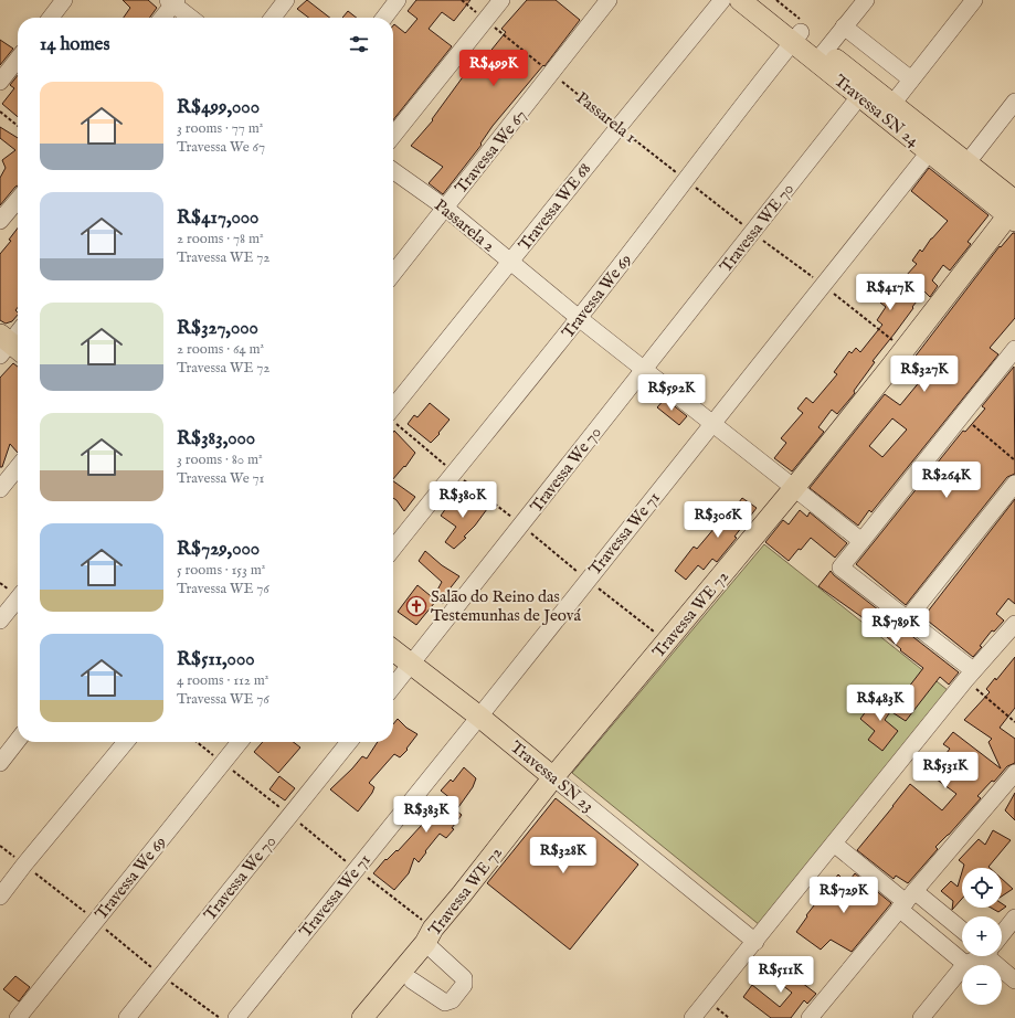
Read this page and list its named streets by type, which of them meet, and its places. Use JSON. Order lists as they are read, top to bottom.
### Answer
{
  "streets": {
    "main road": ["Travessa SN 24", "Travessa WE 72", "Travessa SN 23"],
    "street": [
      "Travessa We 67",
      "Travessa WE 68",
      "Passarela 2",
      "Travessa WE 70",
      "Travessa We 69",
      "Travessa We 70",
      "Travessa We 71"
    ],
    "path": ["Passarela 1"]
  },
  "crossings": [
    ["Travessa SN 24", "Travessa WE 70"],
    ["Travessa SN 24", "Travessa We 69"],
    ["Travessa SN 24", "Travessa We 71"],
    ["Travessa SN 24", "Travessa WE 72"],
    ["Passarela 1", "Travessa We 67"],
    ["Passarela 1", "Travessa WE 68"],
    ["Passarela 1", "Travessa WE 70"],
    ["Passarela 1", "Travessa We 69"],
    ["Travessa We 67", "Passarela 2"],
    ["Travessa WE 68", "Passarela 2"],
    ["Passarela 2", "Travessa WE 70"],
    ["Passarela 2", "Travessa We 69"],
    ["Passarela 2", "Travessa We 70"],
    ["Travessa WE 70", "Travessa We 70"],
    ["Travessa We 70", "Travessa SN 23"],
    ["Travessa We 71", "Travessa SN 23"],
    ["Travessa WE 72", "Travessa SN 23"]
  ],
  "places": {
    "church": ["Salão do Reino das Testemunhas de Jeová"]
  },
  "page": {
    "heading": "14 homes",
    "price": [
      "R$499K",
      "R$417K",
      "R$327K",
      "R$592K",
      "R$264K",
      "R$380K",
      "R$306K",
      "R$789K",
      "R$483K",
      "R$531K",
      "R$383K",
      "R$328K",
      "R$729K",
      "R$511K"
    ],
    "list": [
      {
        "name": "R$499,000",
        "note": "3 rooms · 77 m² · Travessa We 67"
      },
      {
        "name": "R$417,000",
        "note": "2 rooms · 78 m² · Travessa WE 72"
      },
      {
        "name": "R$327,000",
        "note": "2 rooms · 64 m² · Travessa WE 72"
      },
      {
        "name": "R$383,000",
        "note": "3 rooms · 80 m² · Travessa We 71"
      },
      {
        "name": "R$729,000",
        "note": "5 rooms · 153 m² · Travessa WE 76"
      },
      {
        "name": "R$511,000",
        "note": "4 rooms · 112 m² · Travessa WE 76"
      }
    ],
    "map_buttons": ["+", "−"]
  }
}
